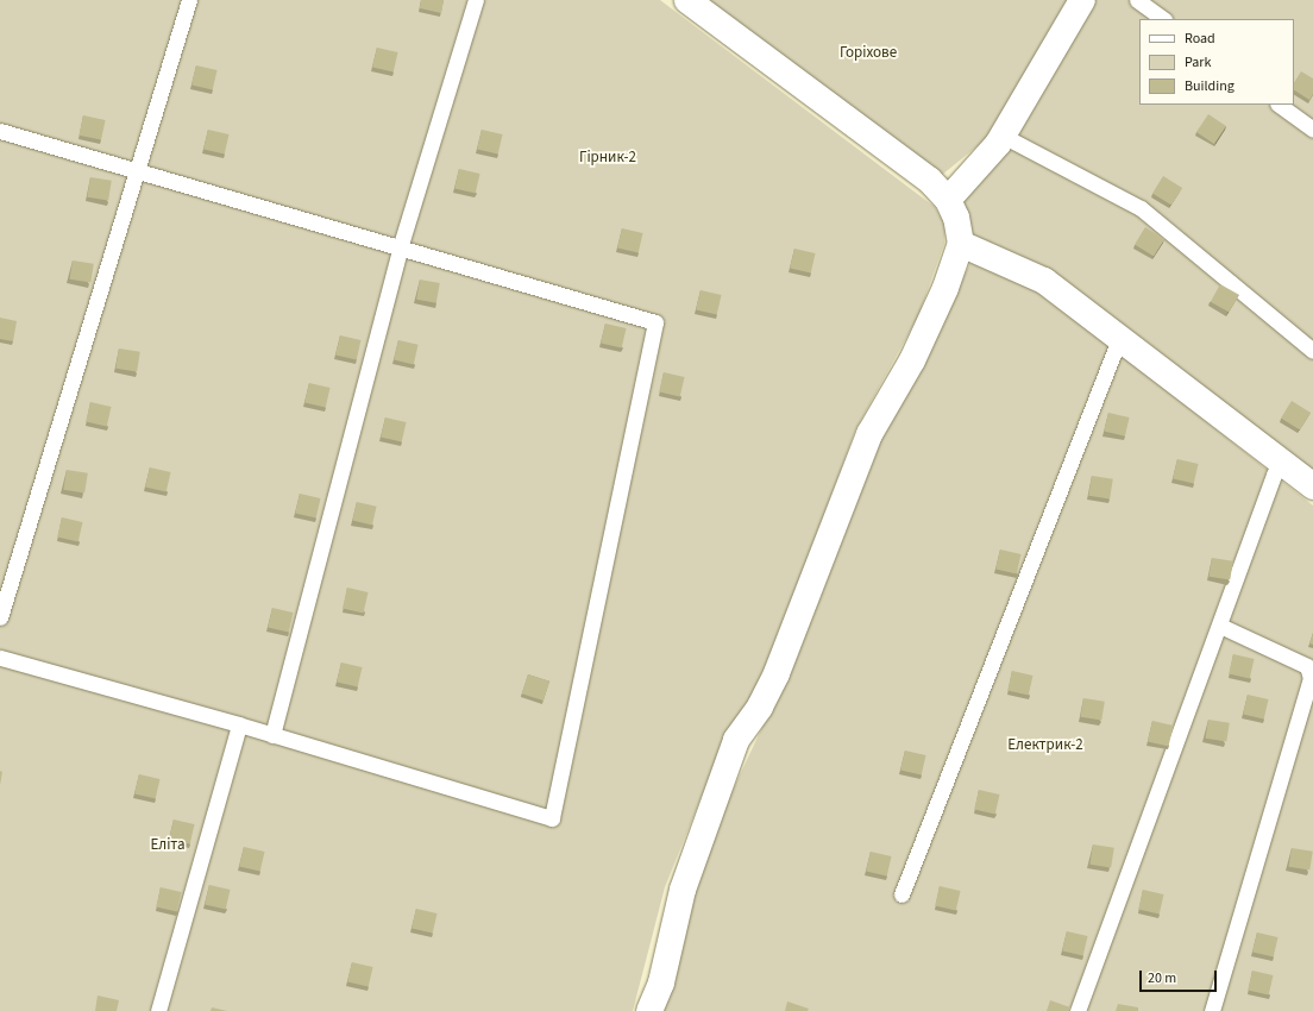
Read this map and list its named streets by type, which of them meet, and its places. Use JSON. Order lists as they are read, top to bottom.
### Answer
{
  "parks": [
    "Горіхове",
    "Гірник-2",
    "Електрик-2",
    "Еліта"
  ],
  "legend": ["Road", "Park", "Building"],
  "scale_bar": "20 m"
}
